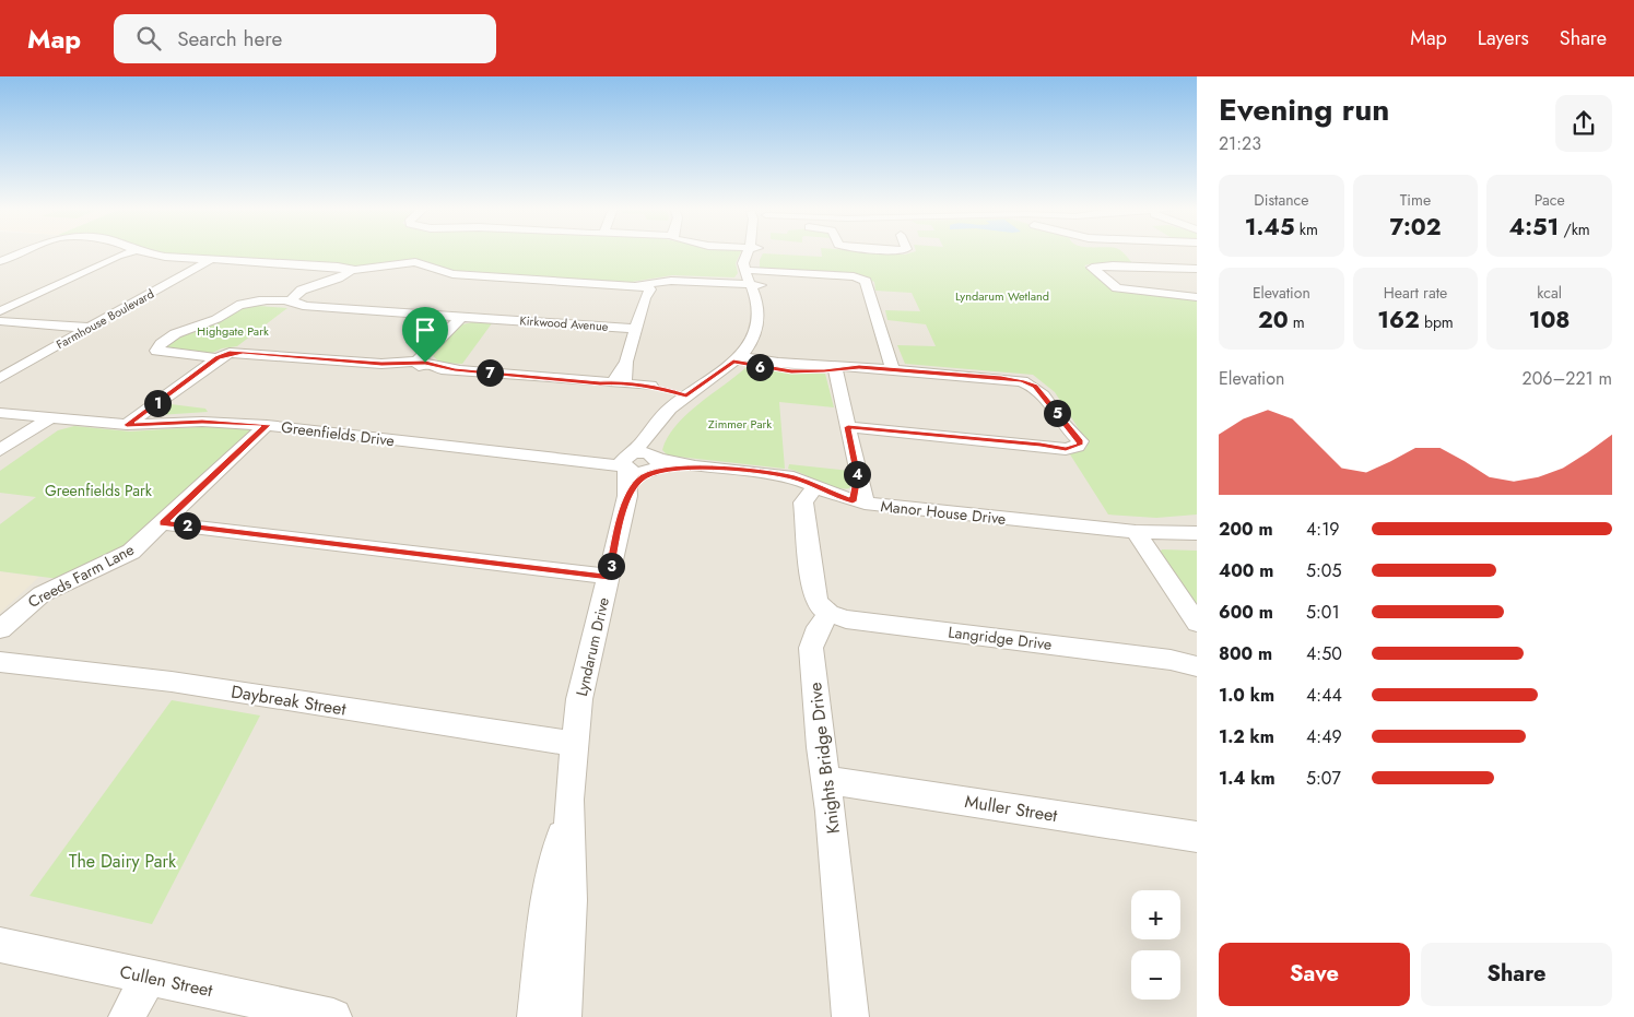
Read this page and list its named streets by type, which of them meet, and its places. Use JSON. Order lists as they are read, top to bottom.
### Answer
{
  "streets": {
    "street": [
      "Farmhouse Boulevard",
      "Kirkwood Avenue",
      "Greenfields Drive",
      "Manor House Drive",
      "Creeds Farm Lane",
      "Langridge Drive",
      "Lyndarum Drive",
      "Daybreak Street",
      "Knights Bridge Drive",
      "Muller Street",
      "Cullen Street"
    ]
  },
  "crossings": [
    ["Greenfields Drive", "Manor House Drive"],
    ["Greenfields Drive", "Creeds Farm Lane"],
    ["Greenfields Drive", "Lyndarum Drive"],
    ["Manor House Drive", "Lyndarum Drive"],
    ["Langridge Drive", "Knights Bridge Drive"],
    ["Lyndarum Drive", "Daybreak Street"],
    ["Knights Bridge Drive", "Muller Street"]
  ],
  "parks": [
    "Lyndarum Wetland",
    "Highgate Park",
    "Zimmer Park",
    "Greenfields Park",
    "The Dairy Park"
  ],
  "page": {
    "header": "Map",
    "search": "Search here",
    "nav": ["Map", "Layers", "Share"],
    "heading": ["Evening run", "21:23"],
    "stats": [
      ["Distance", "1.45 km"],
      ["Time", "7:02"],
      ["Pace", "4:51 /km"],
      ["Elevation", "20 m"],
      ["Heart rate", "162 bpm"],
      ["kcal", "108"]
    ],
    "pins": [
      "6",
      "7",
      "1",
      "5",
      "4",
      "2",
      "3"
    ],
    "chart": ["Elevation", "206–221 m"],
    "list": [
      {
        "name": "200 m",
        "note": "4:19"
      },
      {
        "name": "400 m",
        "note": "5:05"
      },
      {
        "name": "600 m",
        "note": "5:01"
      },
      {
        "name": "800 m",
        "note": "4:50"
      },
      {
        "name": "1.0 km",
        "note": "4:44"
      },
      {
        "name": "1.2 km",
        "note": "4:49"
      },
      {
        "name": "1.4 km",
        "note": "5:07"
      }
    ],
    "map_buttons": ["+", "−"],
    "buttons": ["Save", "Share"]
  }
}
